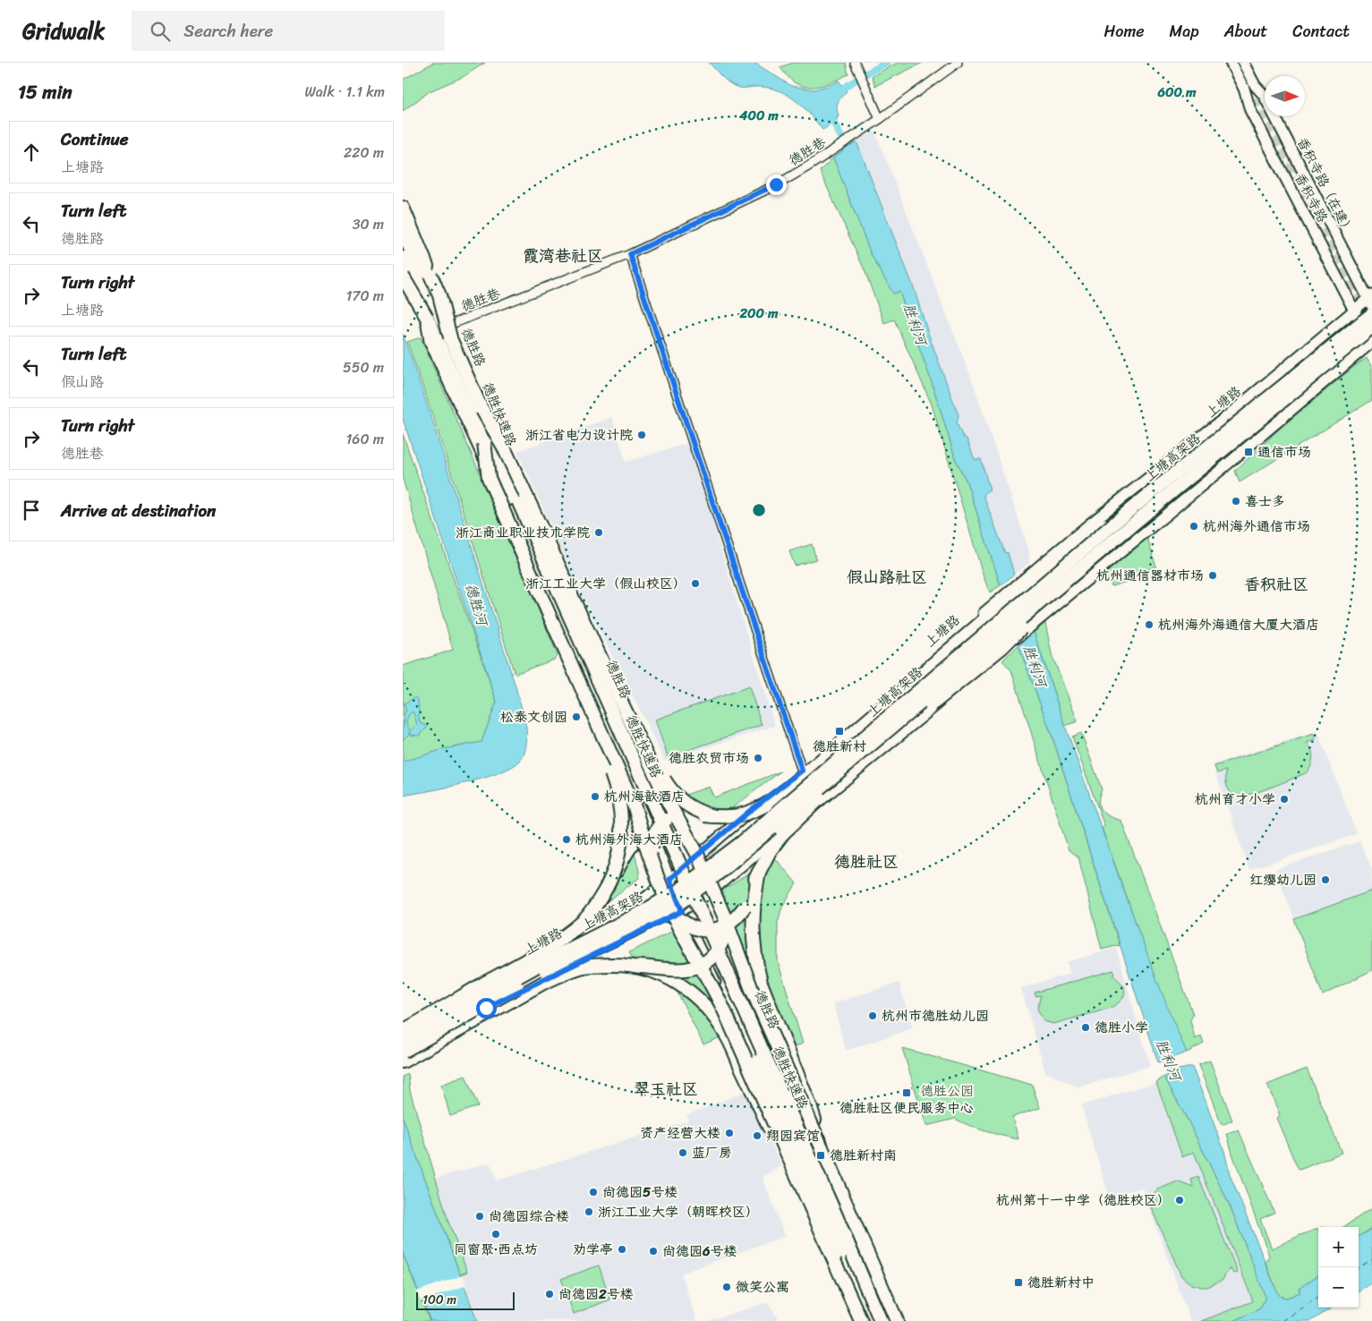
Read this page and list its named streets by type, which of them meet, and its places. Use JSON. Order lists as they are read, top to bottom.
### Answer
{
  "streets": {
    "highway": ["德胜快速路", "上塘高架路"],
    "main road": [
      "香积寺路（在建）",
      "香积寺路",
      "德胜路",
      "上塘路"
    ],
    "street": ["德胜巷"]
  },
  "crossings": [
    ["德胜巷", "德胜路"],
    ["香积寺路（在建）", "上塘路"],
    ["香积寺路", "上塘路"],
    ["德胜路", "上塘路"],
    ["德胜路", "德胜快速路"],
    ["上塘路", "上塘高架路"]
  ],
  "districts": [
    "霞湾巷社区",
    "假山路社区",
    "香积社区",
    "德胜社区",
    "翠玉社区"
  ],
  "water": ["胜利河", "德胜河"],
  "parks": ["德胜公园"],
  "places": {
    "other": [
      "浙江省电力设计院",
      "喜士多",
      "杭州海外通信市场",
      "浙江商业职业技术学院",
      "杭州通信器材市场",
      "浙江工业大学（假山校区）",
      "杭州海外海通信大厦大酒店",
      "松泰文创园",
      "德胜农贸市场",
      "杭州海歆酒店",
      "杭州育才小学",
      "杭州海外海大酒店",
      "红缨幼儿园",
      "杭州市德胜幼儿园",
      "德胜小学",
      "资产经营大楼",
      "翔园宾馆",
      "蓝厂房",
      "尚德园5号楼",
      "杭州第十一中学（德胜校区）",
      "浙江工业大学（朝晖校区）",
      "尚德园综合楼",
      "同窗聚·西点坊",
      "劝学亭",
      "尚德园6号楼",
      "微笑公寓",
      "尚德园2号楼"
    ],
    "transit": [
      "通信市场",
      "德胜新村",
      "德胜社区便民服务中心",
      "德胜新村南",
      "德胜新村中"
    ]
  },
  "scale_bar": "100 m",
  "north": "right",
  "page": {
    "header": "Gridwalk",
    "search": "Search here",
    "nav": [
      "Home",
      "Map",
      "About",
      "Contact"
    ],
    "heading": ["15 min", "Walk · 1.1 km"],
    "list": [
      ["Continue", "上塘路", "220 m"],
      ["Turn left", "德胜路", "30 m"],
      ["Turn right", "上塘路", "170 m"],
      ["Turn left", "假山路", "550 m"],
      ["Turn right", "德胜巷", "160 m"],
      "Arrive at destination"
    ],
    "map_buttons": ["+", "−"],
    "scale": "100 m"
  },
  "rings": ["600 m", "400 m", "200 m"]
}
